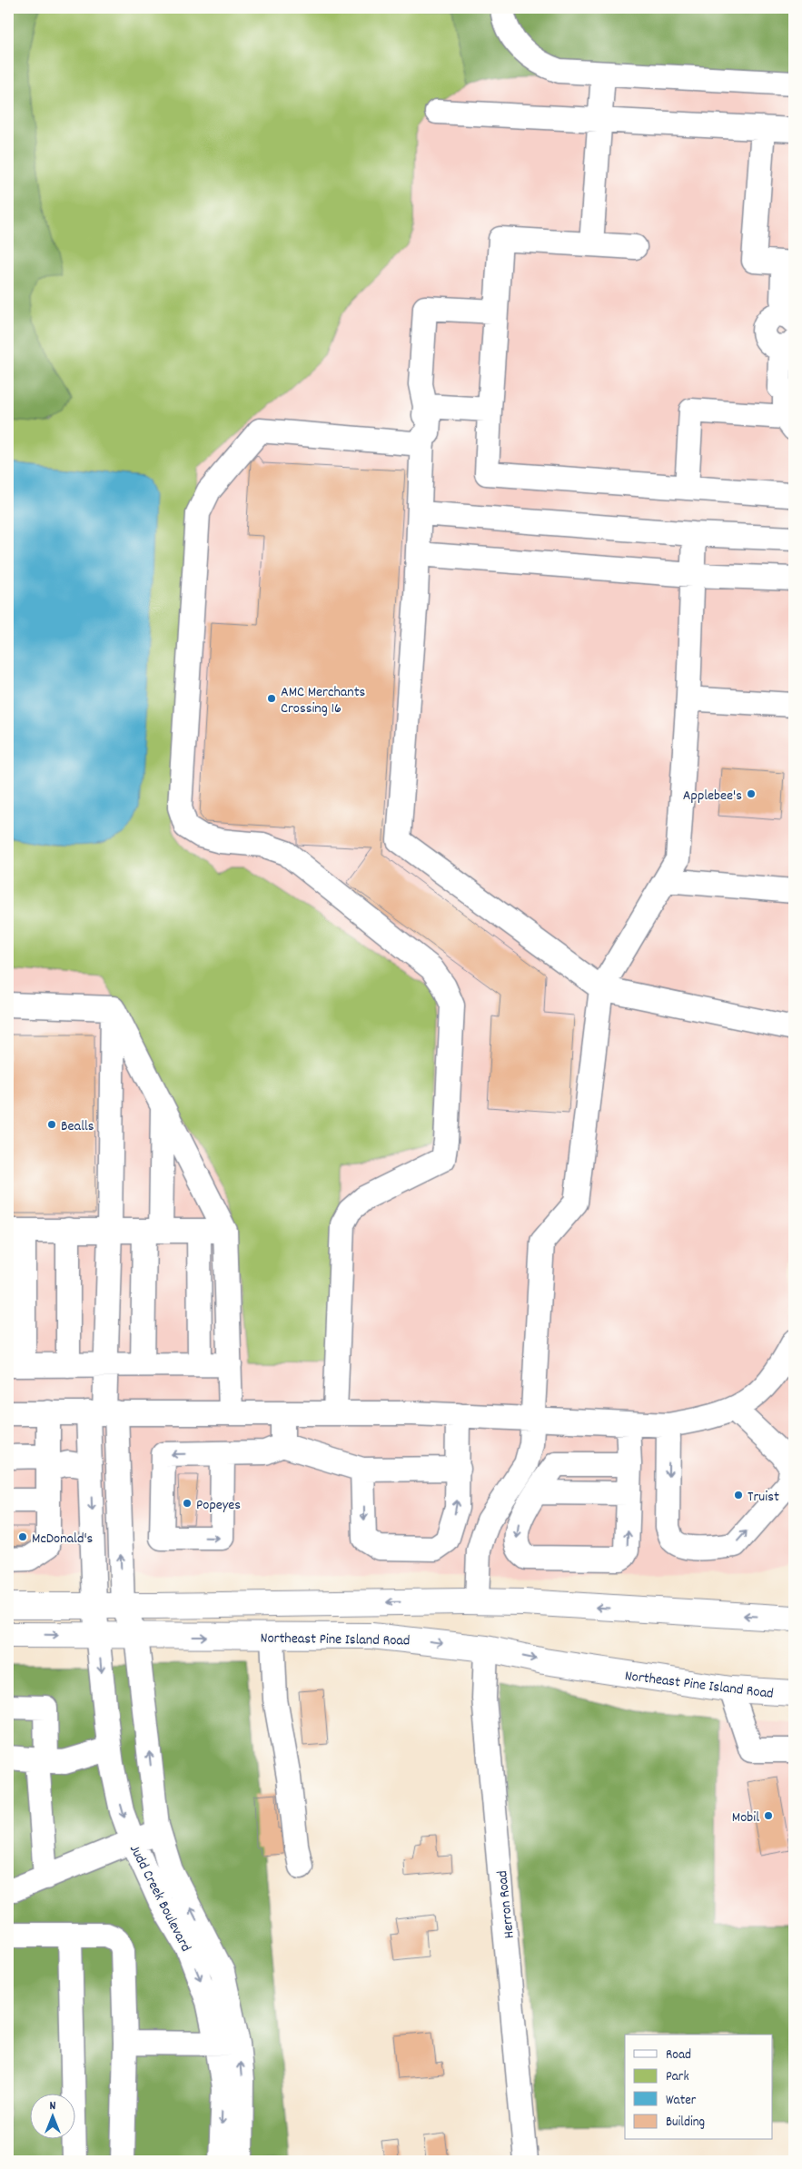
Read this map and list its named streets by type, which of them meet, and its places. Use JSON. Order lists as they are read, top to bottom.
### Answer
{
  "streets": {
    "main road": ["Northeast Pine Island Road"],
    "street": ["Judd Creek Boulevard", "Herron Road"]
  },
  "crossings": [
    ["Northeast Pine Island Road", "Judd Creek Boulevard"],
    ["Northeast Pine Island Road", "Herron Road"]
  ],
  "places": [
    "AMC Merchants Crossing 16",
    "Applebee's",
    "Bealls",
    "Truist",
    "Popeyes",
    "McDonald's",
    "Mobil"
  ],
  "legend": [
    "Road",
    "Park",
    "Water",
    "Building"
  ],
  "north": "top"
}
